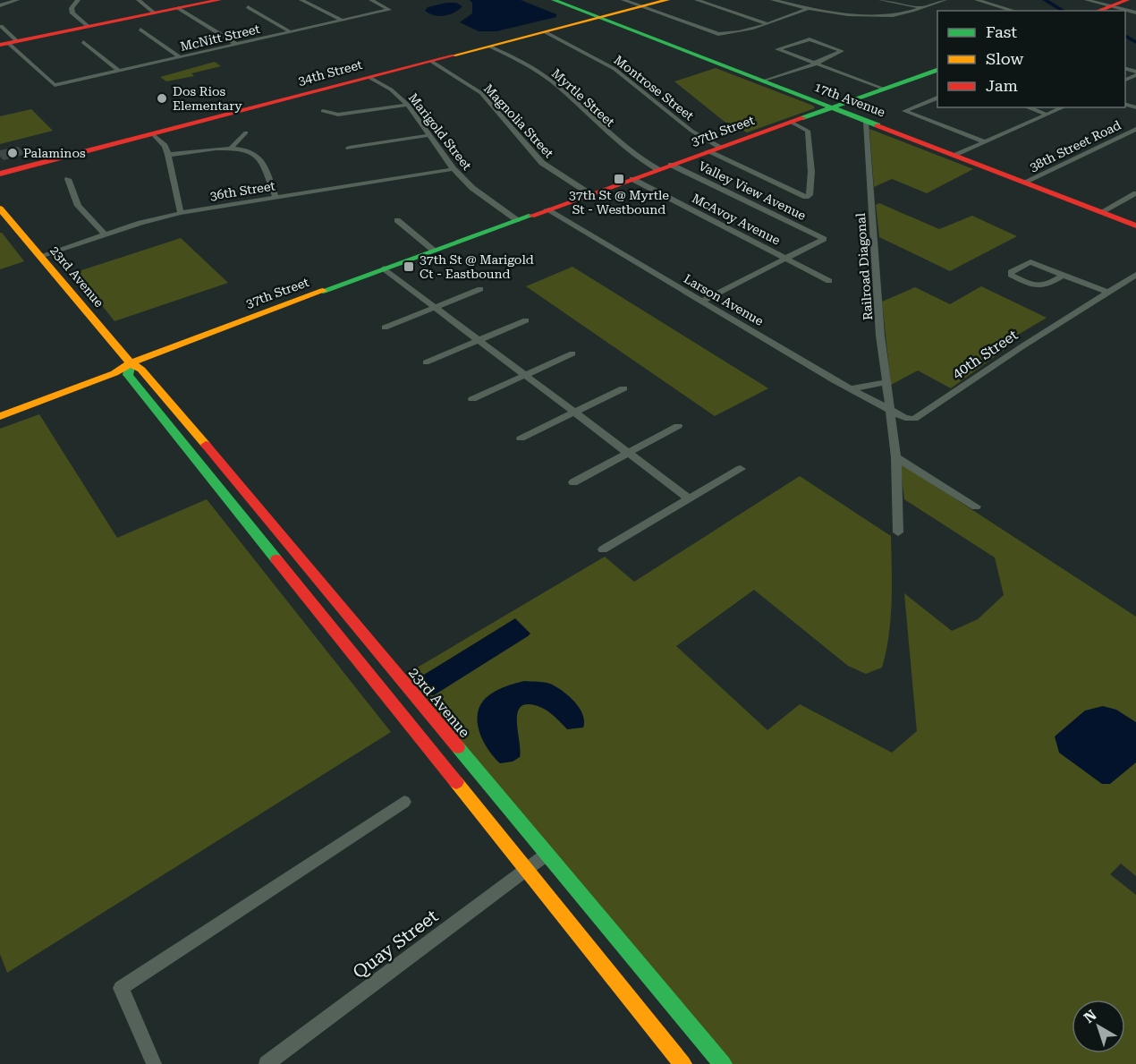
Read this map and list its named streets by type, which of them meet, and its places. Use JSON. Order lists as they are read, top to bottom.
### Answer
{
  "streets": {
    "main road": [
      "34th Street",
      "17th Avenue",
      "37th Street",
      "23rd Avenue"
    ],
    "street": [
      "McNitt Street",
      "Montrose Street",
      "Myrtle Street",
      "Magnolia Street",
      "Marigold Street",
      "38th Street Road",
      "36th Street",
      "Valley View Avenue",
      "McAvoy Avenue",
      "Railroad Diagonal",
      "Larson Avenue",
      "40th Street",
      "Quay Street"
    ]
  },
  "crossings": [
    ["34th Street", "Montrose Street"],
    ["34th Street", "Myrtle Street"],
    ["34th Street", "17th Avenue"],
    ["34th Street", "Magnolia Street"],
    ["34th Street", "Marigold Street"],
    ["Montrose Street", "37th Street"],
    ["Myrtle Street", "37th Street"],
    ["17th Avenue", "37th Street"],
    ["17th Avenue", "38th Street Road"],
    ["17th Avenue", "Railroad Diagonal"],
    ["Magnolia Street", "37th Street"],
    ["37th Street", "Marigold Street"],
    ["37th Street", "Valley View Avenue"],
    ["37th Street", "McAvoy Avenue"],
    ["37th Street", "23rd Avenue"],
    ["37th Street", "Larson Avenue"],
    ["Marigold Street", "36th Street"],
    ["36th Street", "23rd Avenue"],
    ["Valley View Avenue", "McAvoy Avenue"],
    ["Railroad Diagonal", "Larson Avenue"],
    ["Railroad Diagonal", "40th Street"],
    ["23rd Avenue", "Quay Street"],
    ["Larson Avenue", "40th Street"]
  ],
  "places": {
    "other": ["Dos Rios Elementary", "Palaminos"],
    "transit": ["37th St @ Myrtle St - Westbound", "37th St @ Marigold Ct - Eastbound"]
  },
  "legend": ["Fast", "Slow", "Jam"],
  "north": "top left"
}
